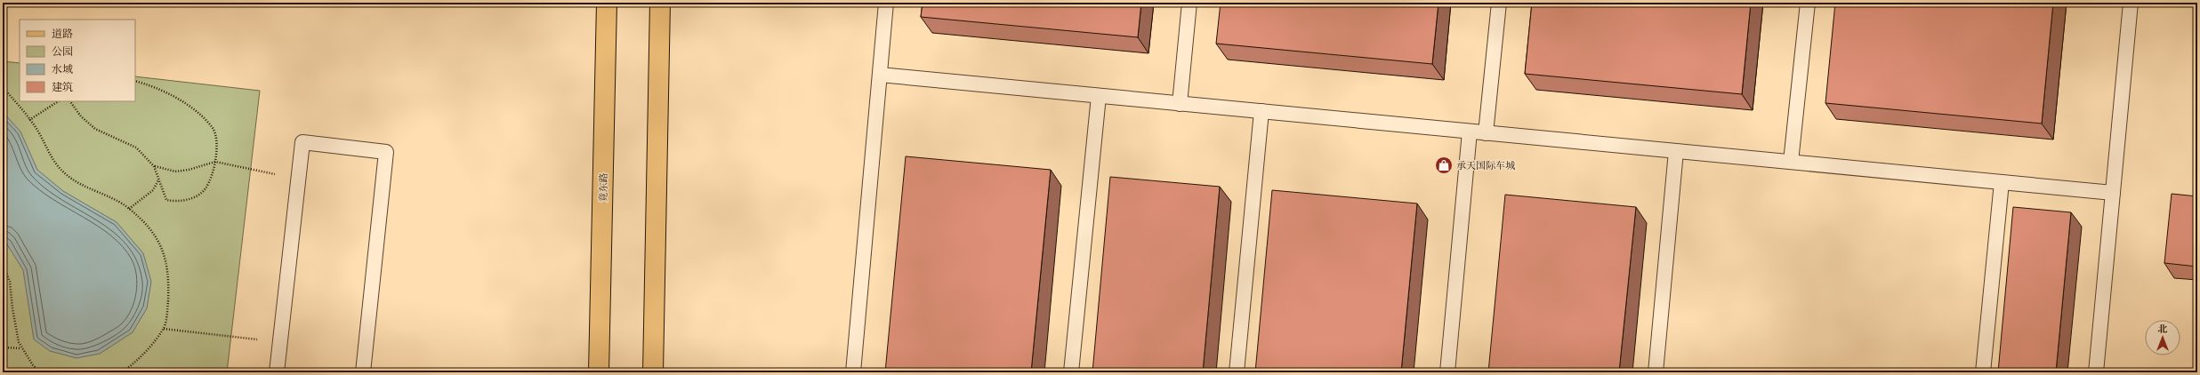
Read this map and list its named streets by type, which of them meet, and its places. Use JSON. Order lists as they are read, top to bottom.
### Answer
{
  "streets": {
    "main road": ["竟东路"]
  },
  "places": {
    "shop": ["承天国际车城"]
  },
  "legend": [
    "道路",
    "公园",
    "水域",
    "建筑"
  ],
  "north": "top"
}
